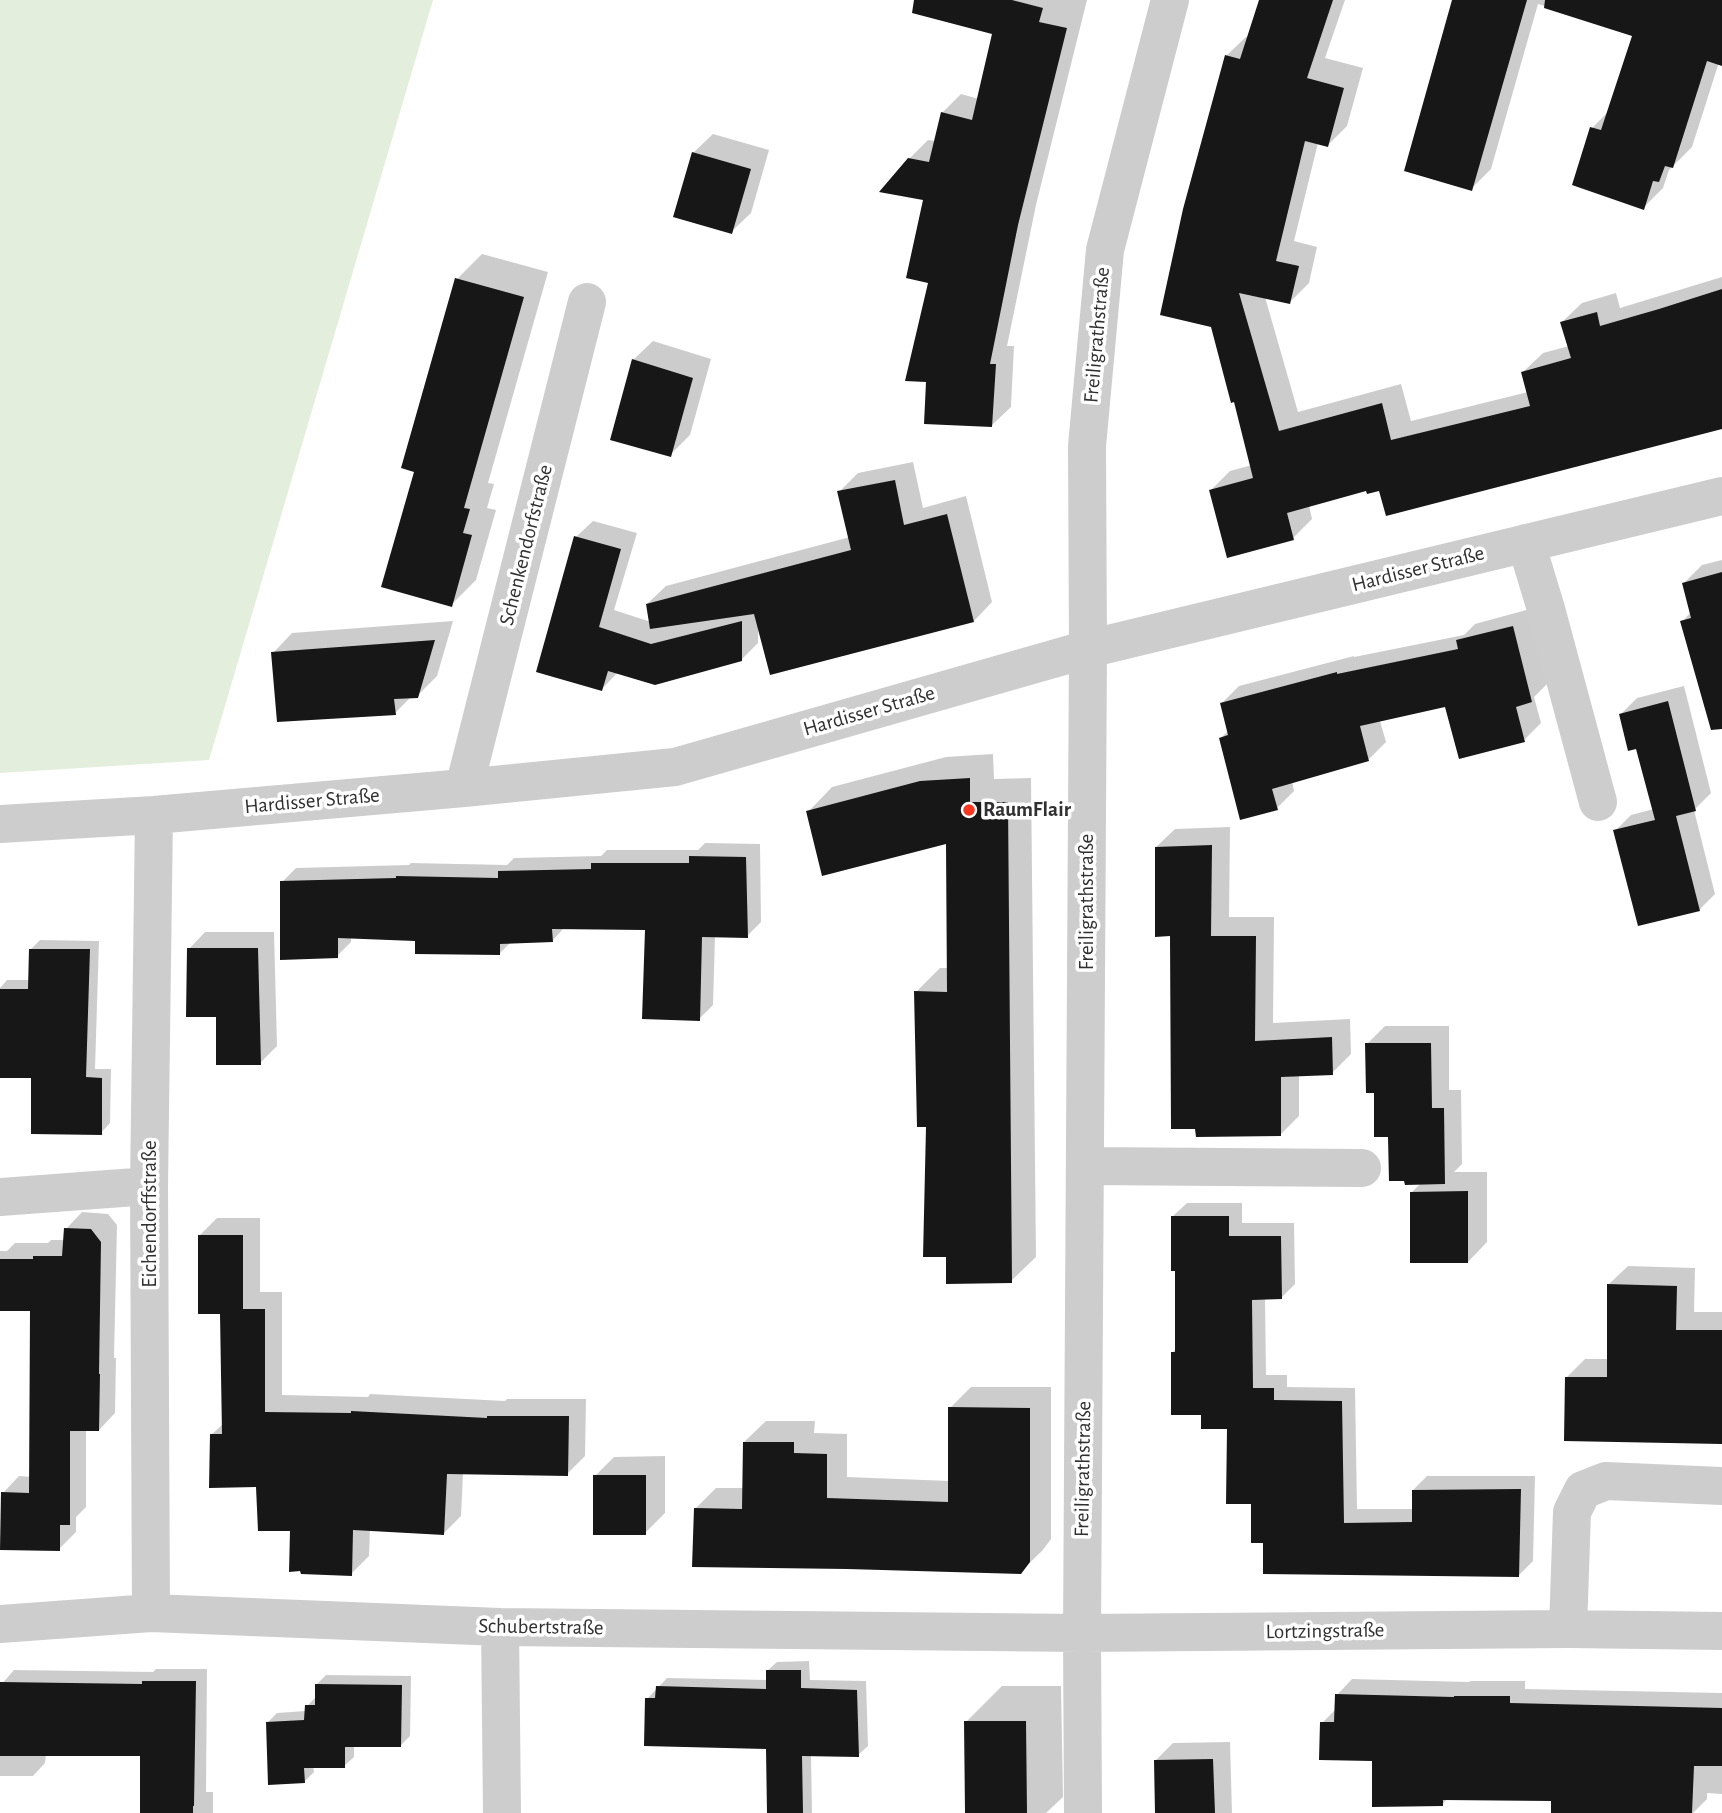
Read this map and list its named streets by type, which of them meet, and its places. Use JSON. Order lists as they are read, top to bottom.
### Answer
{
  "streets": {
    "street": [
      "Freiligrathstraße",
      "Schenkendorfstraße",
      "Hardisser Straße",
      "Eichendorffstraße",
      "Schubertstraße",
      "Lortzingstraße"
    ]
  },
  "crossings": [
    ["Freiligrathstraße", "Hardisser Straße"],
    ["Freiligrathstraße", "Schubertstraße"],
    ["Freiligrathstraße", "Lortzingstraße"],
    ["Schenkendorfstraße", "Hardisser Straße"],
    ["Hardisser Straße", "Eichendorffstraße"],
    ["Eichendorffstraße", "Schubertstraße"],
    ["Schubertstraße", "Lortzingstraße"]
  ],
  "places": ["RaumFlair"]
}
